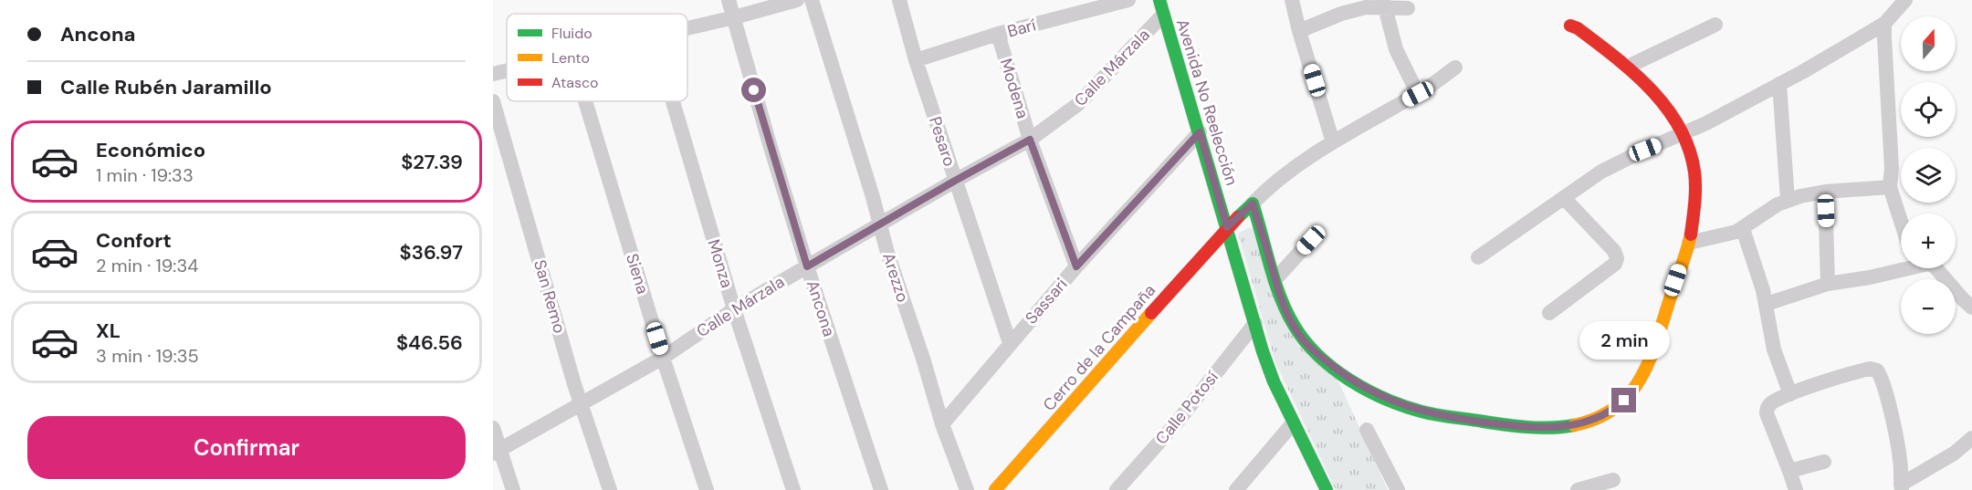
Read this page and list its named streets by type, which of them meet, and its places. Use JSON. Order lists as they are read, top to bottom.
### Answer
{
  "streets": {
    "street": [
      "Barí",
      "Calle Márzala",
      "Modena",
      "Avenida No Reelección",
      "Pesaro",
      "Monza",
      "Siena",
      "Arezzo",
      "San Remo",
      "Sassari",
      "Ancona",
      "Cerro de la Campaña",
      "Calle Potosí"
    ]
  },
  "crossings": [
    ["Barí", "Modena"],
    ["Barí", "Pesaro"],
    ["Calle Márzala", "Modena"],
    ["Calle Márzala", "Avenida No Reelección"],
    ["Calle Márzala", "Pesaro"],
    ["Calle Márzala", "Monza"],
    ["Calle Márzala", "Siena"],
    ["Calle Márzala", "Arezzo"],
    ["Calle Márzala", "San Remo"],
    ["Calle Márzala", "Ancona"],
    ["Modena", "Sassari"],
    ["Avenida No Reelección", "Sassari"],
    ["Avenida No Reelección", "Cerro de la Campaña"],
    ["Avenida No Reelección", "Calle Potosí"],
    ["Pesaro", "Sassari"],
    ["Arezzo", "Sassari"]
  ],
  "legend": ["Fluido", "Lento", "Atasco"],
  "north": "top",
  "page": {
    "banner": ["Ancona", "Calle Rubén Jaramillo"],
    "map_buttons": ["+", "−"],
    "list": [
      {
        "name": "Económico",
        "note": "1 min · 19:33",
        "value": "$27.39"
      },
      {
        "name": "Confort",
        "note": "2 min · 19:34",
        "value": "$36.97"
      },
      {
        "name": "XL",
        "note": "3 min · 19:35",
        "value": "$46.56"
      }
    ],
    "bubble": "2 min",
    "buttons": "Confirmar"
  }
}
